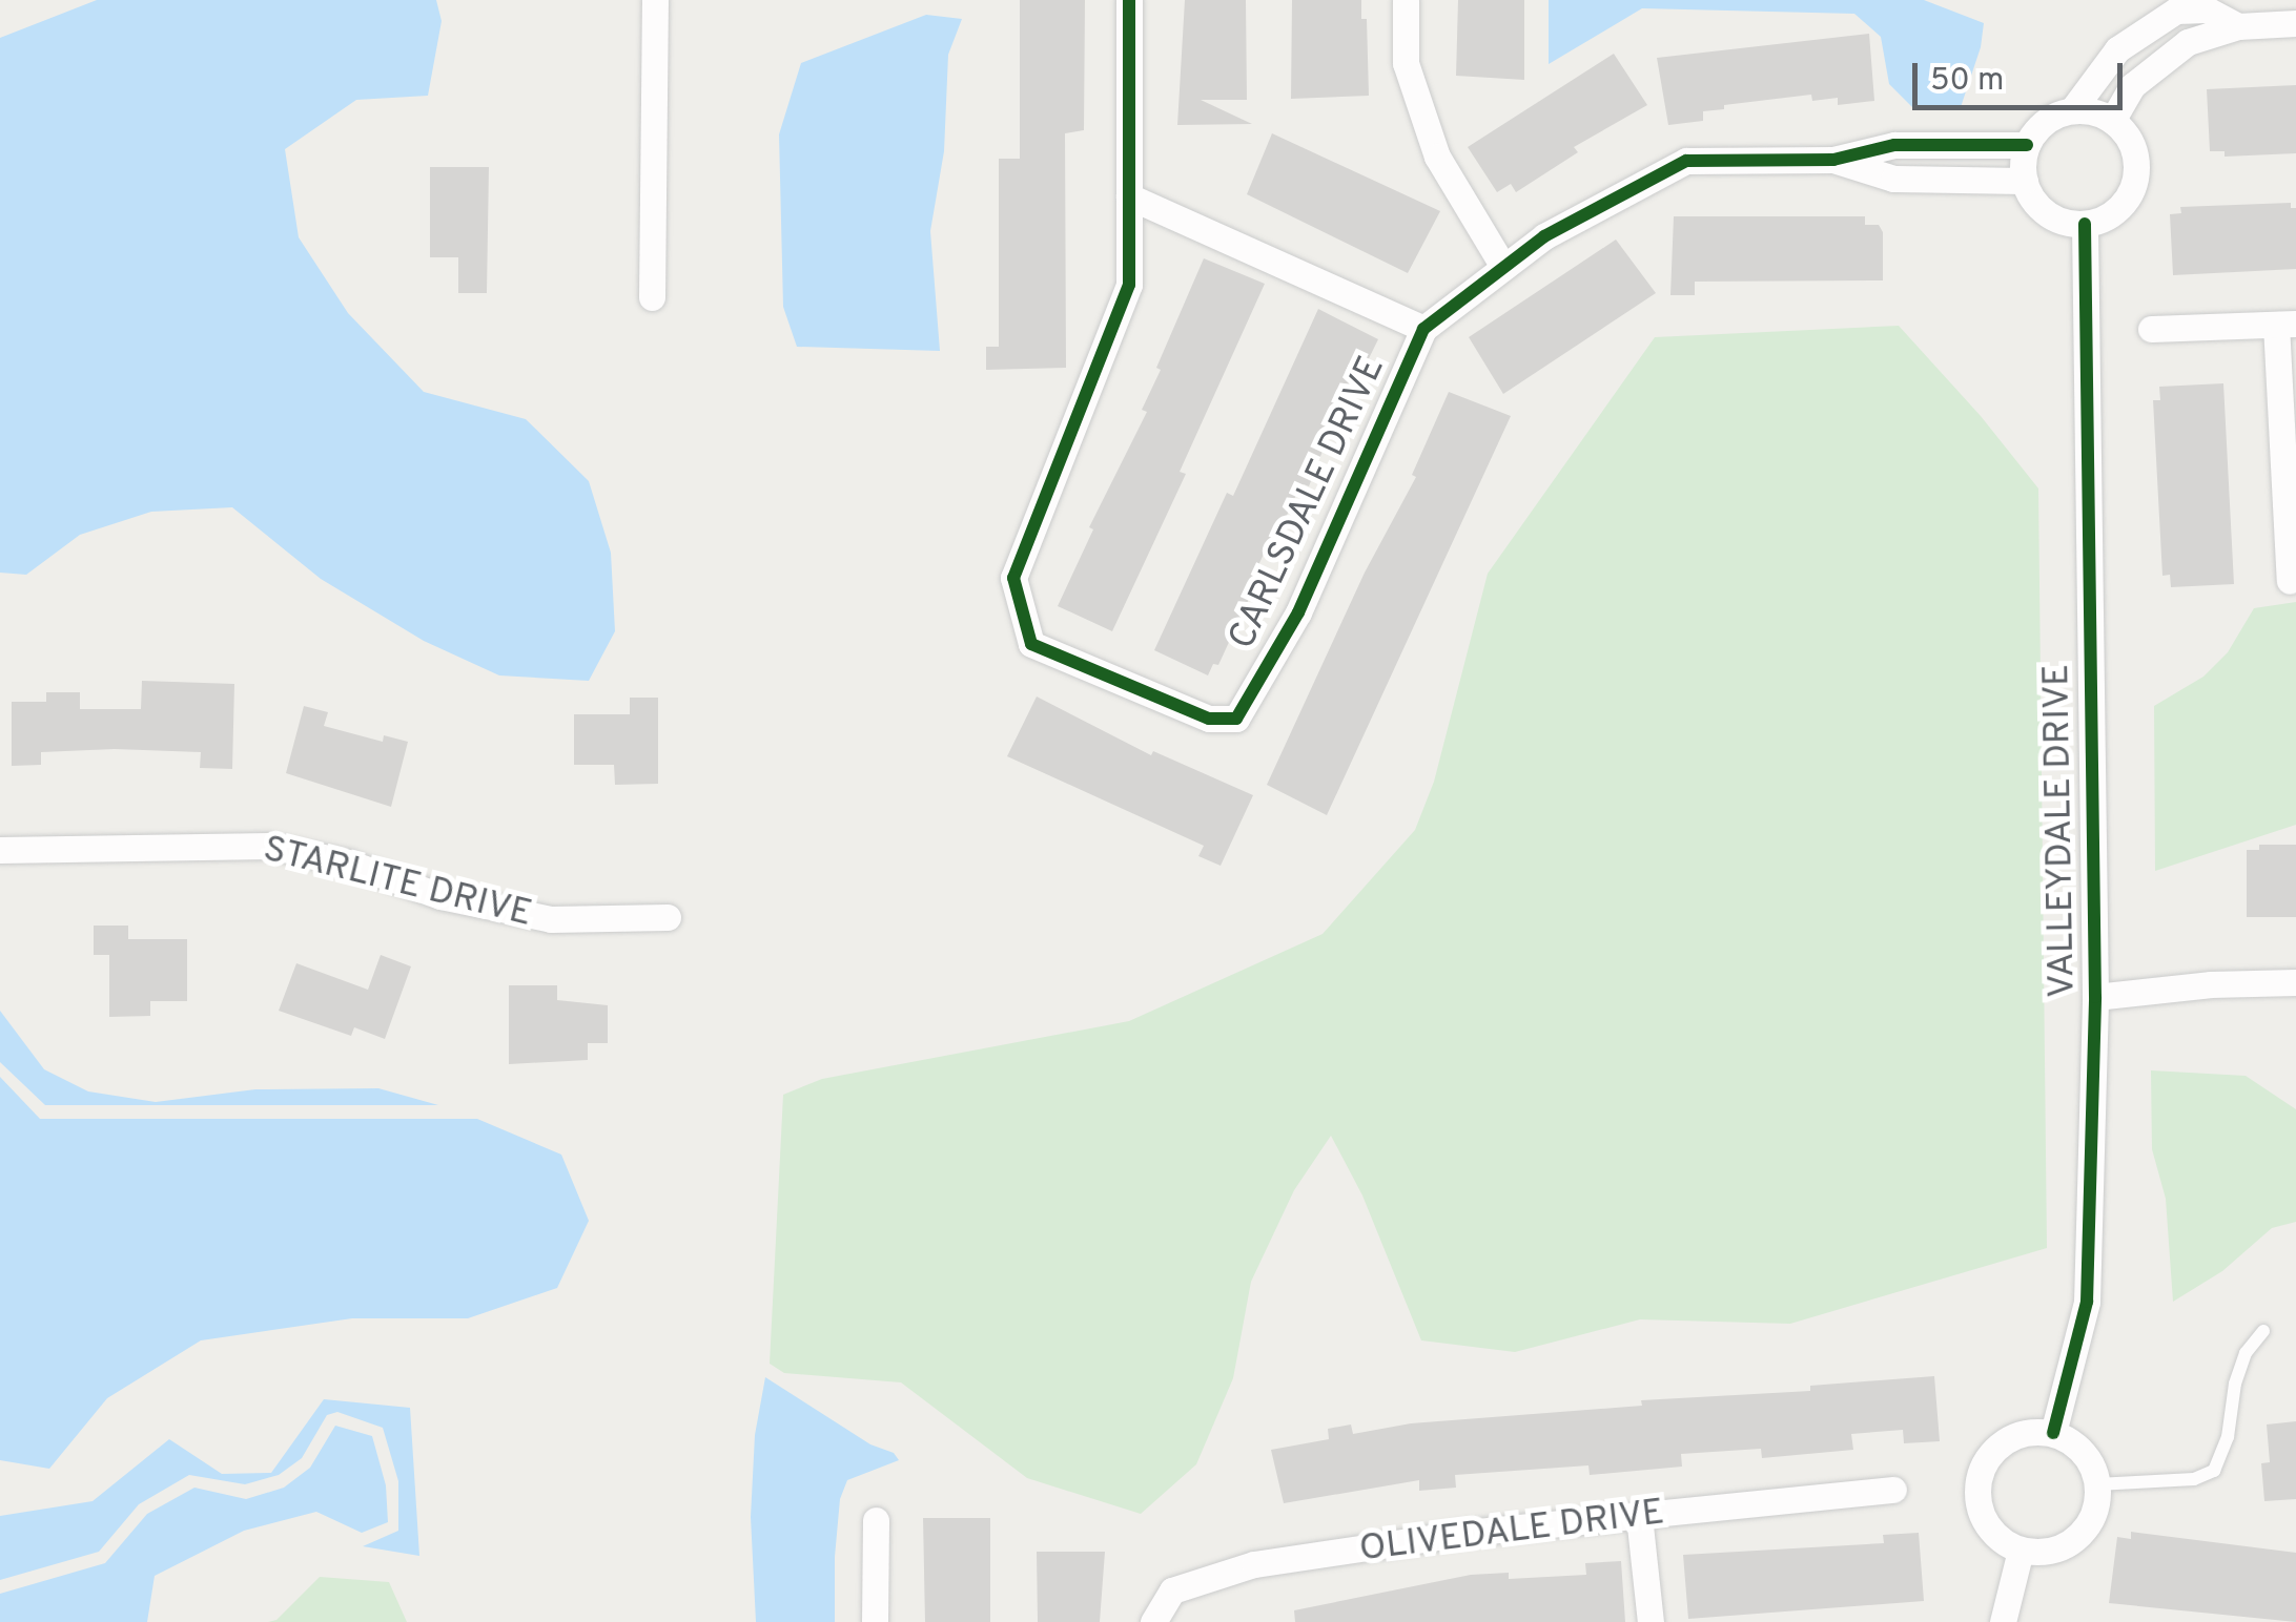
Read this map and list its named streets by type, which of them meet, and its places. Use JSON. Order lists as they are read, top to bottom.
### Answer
{
  "streets": {
    "street": [
      "CARLSDALE DRIVE",
      "VALLEYDALE DRIVE",
      "STARLITE DRIVE",
      "OLIVEDALE DRIVE"
    ]
  },
  "crossings": [
    ["CARLSDALE DRIVE", "VALLEYDALE DRIVE"]
  ],
  "scale_bar": "50 m"
}
